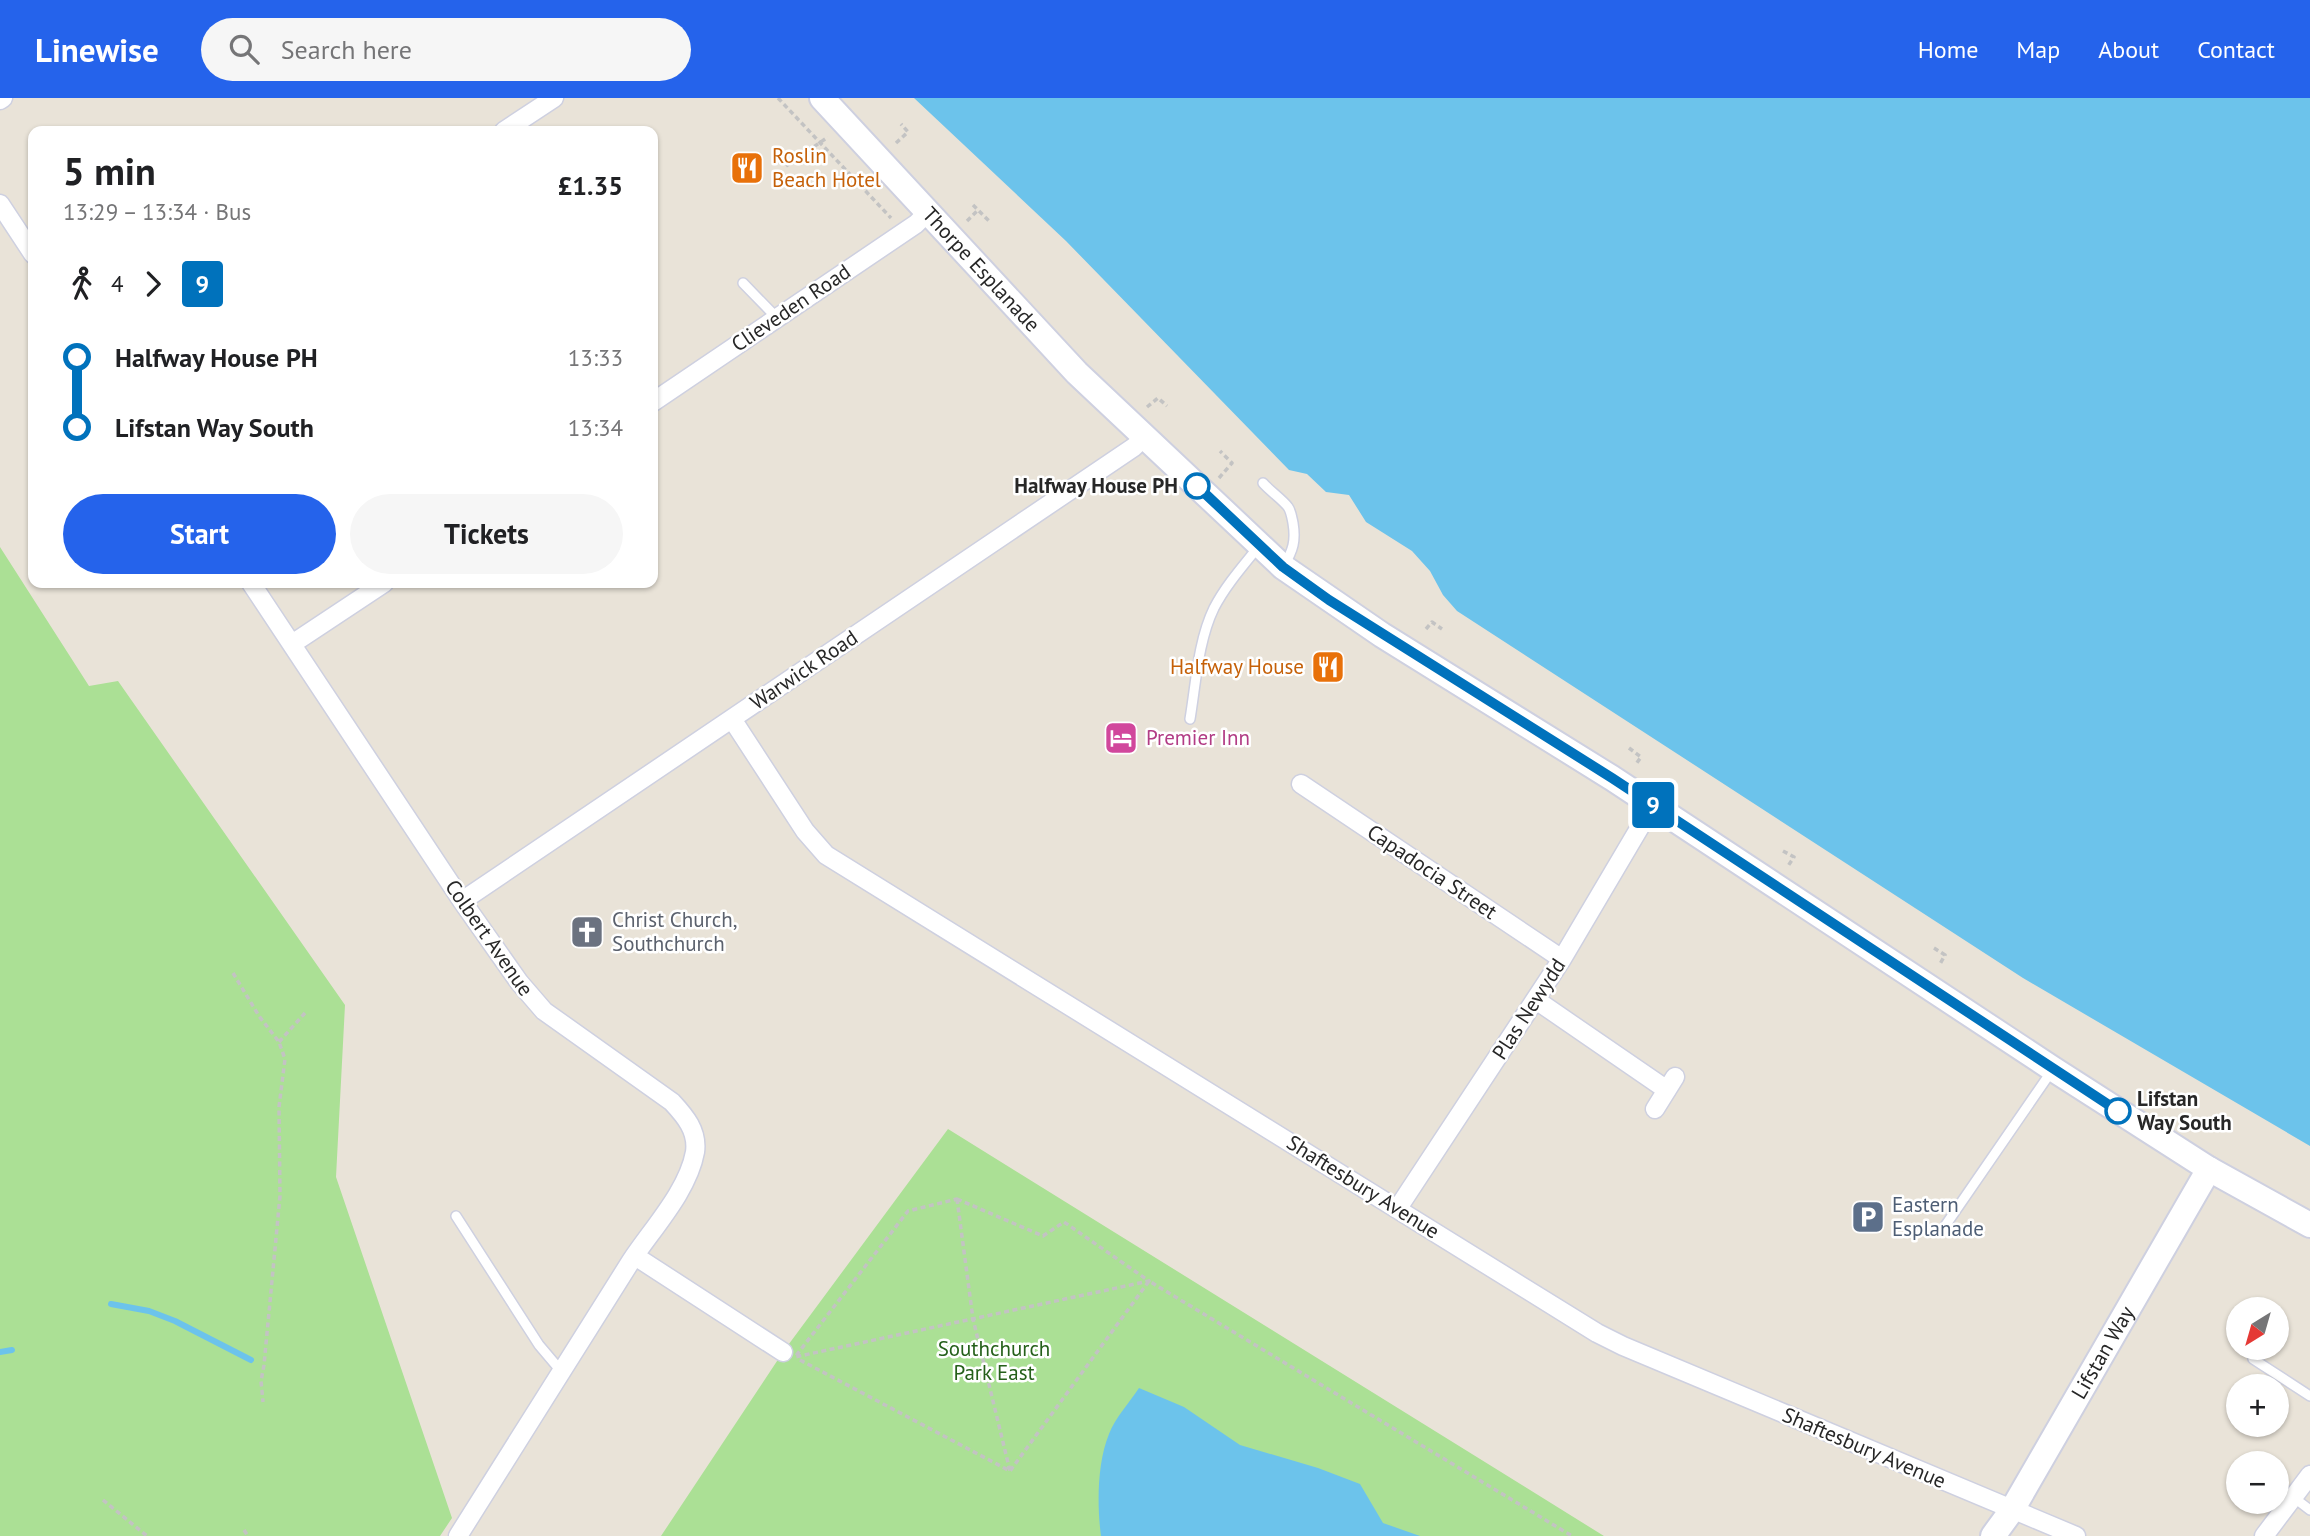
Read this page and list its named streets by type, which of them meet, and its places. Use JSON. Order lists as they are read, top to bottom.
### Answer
{
  "streets": {
    "main road": ["Thorpe Esplanade", "Lifstan Way"],
    "street": [
      "Clieveden Road",
      "Warwick Road",
      "Capadocia Street",
      "Colbert Avenue",
      "Plas Newydd",
      "Shaftesbury Avenue"
    ]
  },
  "crossings": [
    ["Thorpe Esplanade", "Clieveden Road"],
    ["Thorpe Esplanade", "Warwick Road"],
    ["Warwick Road", "Colbert Avenue"],
    ["Warwick Road", "Shaftesbury Avenue"],
    ["Capadocia Street", "Plas Newydd"],
    ["Plas Newydd", "Shaftesbury Avenue"],
    ["Shaftesbury Avenue", "Lifstan Way"]
  ],
  "parks": ["Southchurch Park East"],
  "places": {
    "restaurant": ["Roslin Beach Hotel", "Halfway House"],
    "other": ["Halfway House PH", "Lifstan Way South"],
    "hotel": ["Premier Inn"],
    "church": ["Christ Church, Southchurch"],
    "parking": ["Eastern Esplanade"]
  },
  "lines": ["bus line 9"],
  "north": "bottom left",
  "page": {
    "header": "Linewise",
    "search": "Search here",
    "nav": [
      "Home",
      "Map",
      "About",
      "Contact"
    ],
    "on_map": "9",
    "heading": ["5 min", "13:29 – 13:34 · Bus", "£1.35"],
    "legs": ["4", "9"],
    "list": [
      {
        "name": "Halfway House PH",
        "value": "13:33"
      },
      {
        "name": "Lifstan Way South",
        "value": "13:34"
      }
    ],
    "buttons": ["Start", "Tickets"],
    "map_buttons": ["+", "−"]
  }
}
